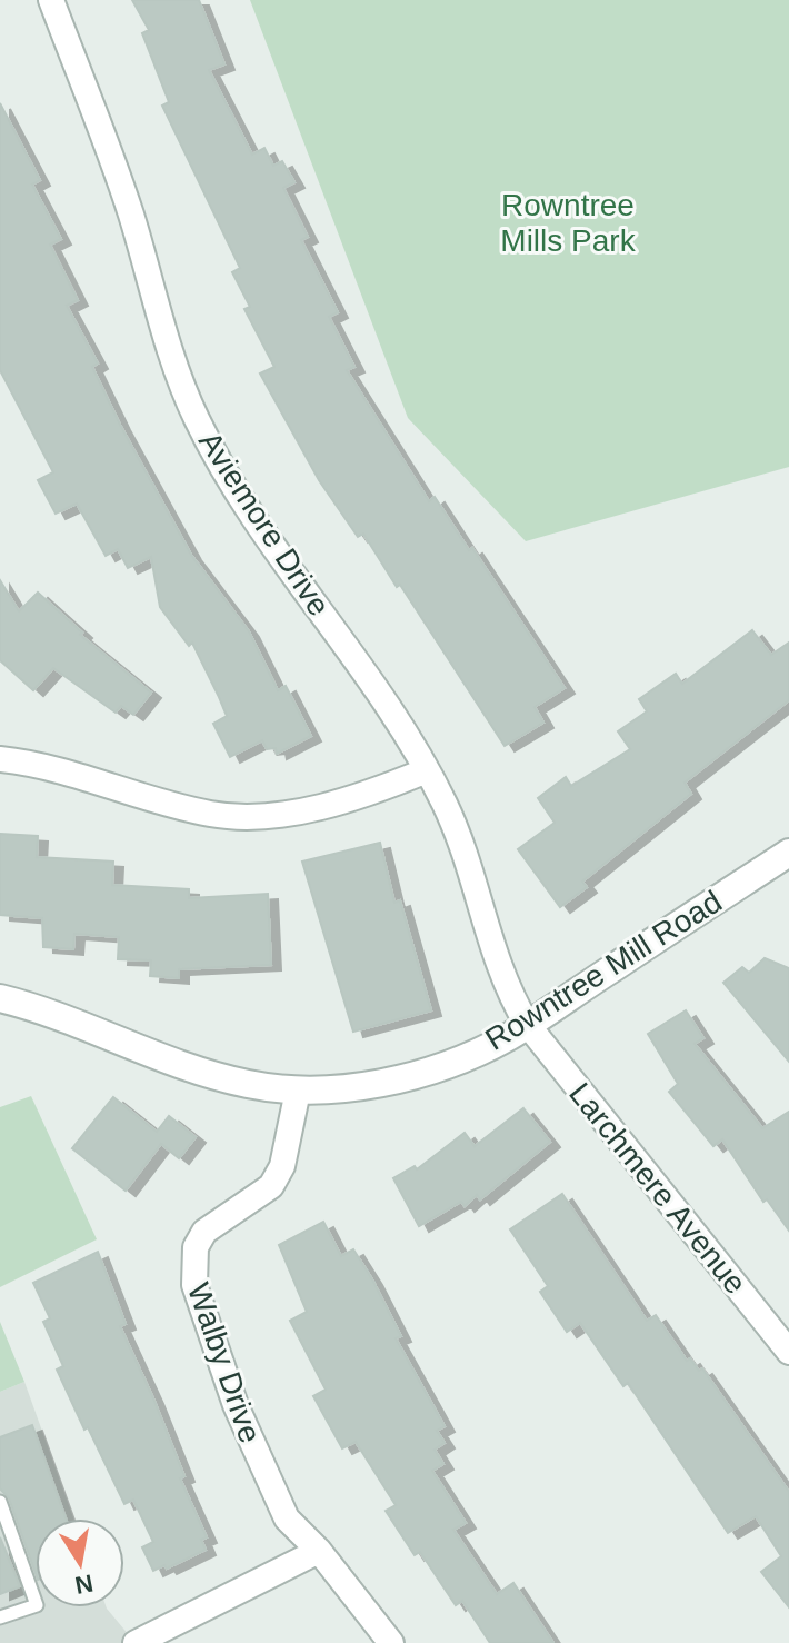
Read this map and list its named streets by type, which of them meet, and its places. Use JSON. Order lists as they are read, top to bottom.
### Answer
{
  "streets": {
    "street": [
      "Aviemore Drive",
      "Rowntree Mill Road",
      "Larchmere Avenue",
      "Walby Drive"
    ]
  },
  "crossings": [
    ["Aviemore Drive", "Rowntree Mill Road"],
    ["Aviemore Drive", "Larchmere Avenue"],
    ["Rowntree Mill Road", "Larchmere Avenue"],
    ["Rowntree Mill Road", "Walby Drive"]
  ],
  "parks": ["Rowntree Mills Park"],
  "north": "bottom"
}
